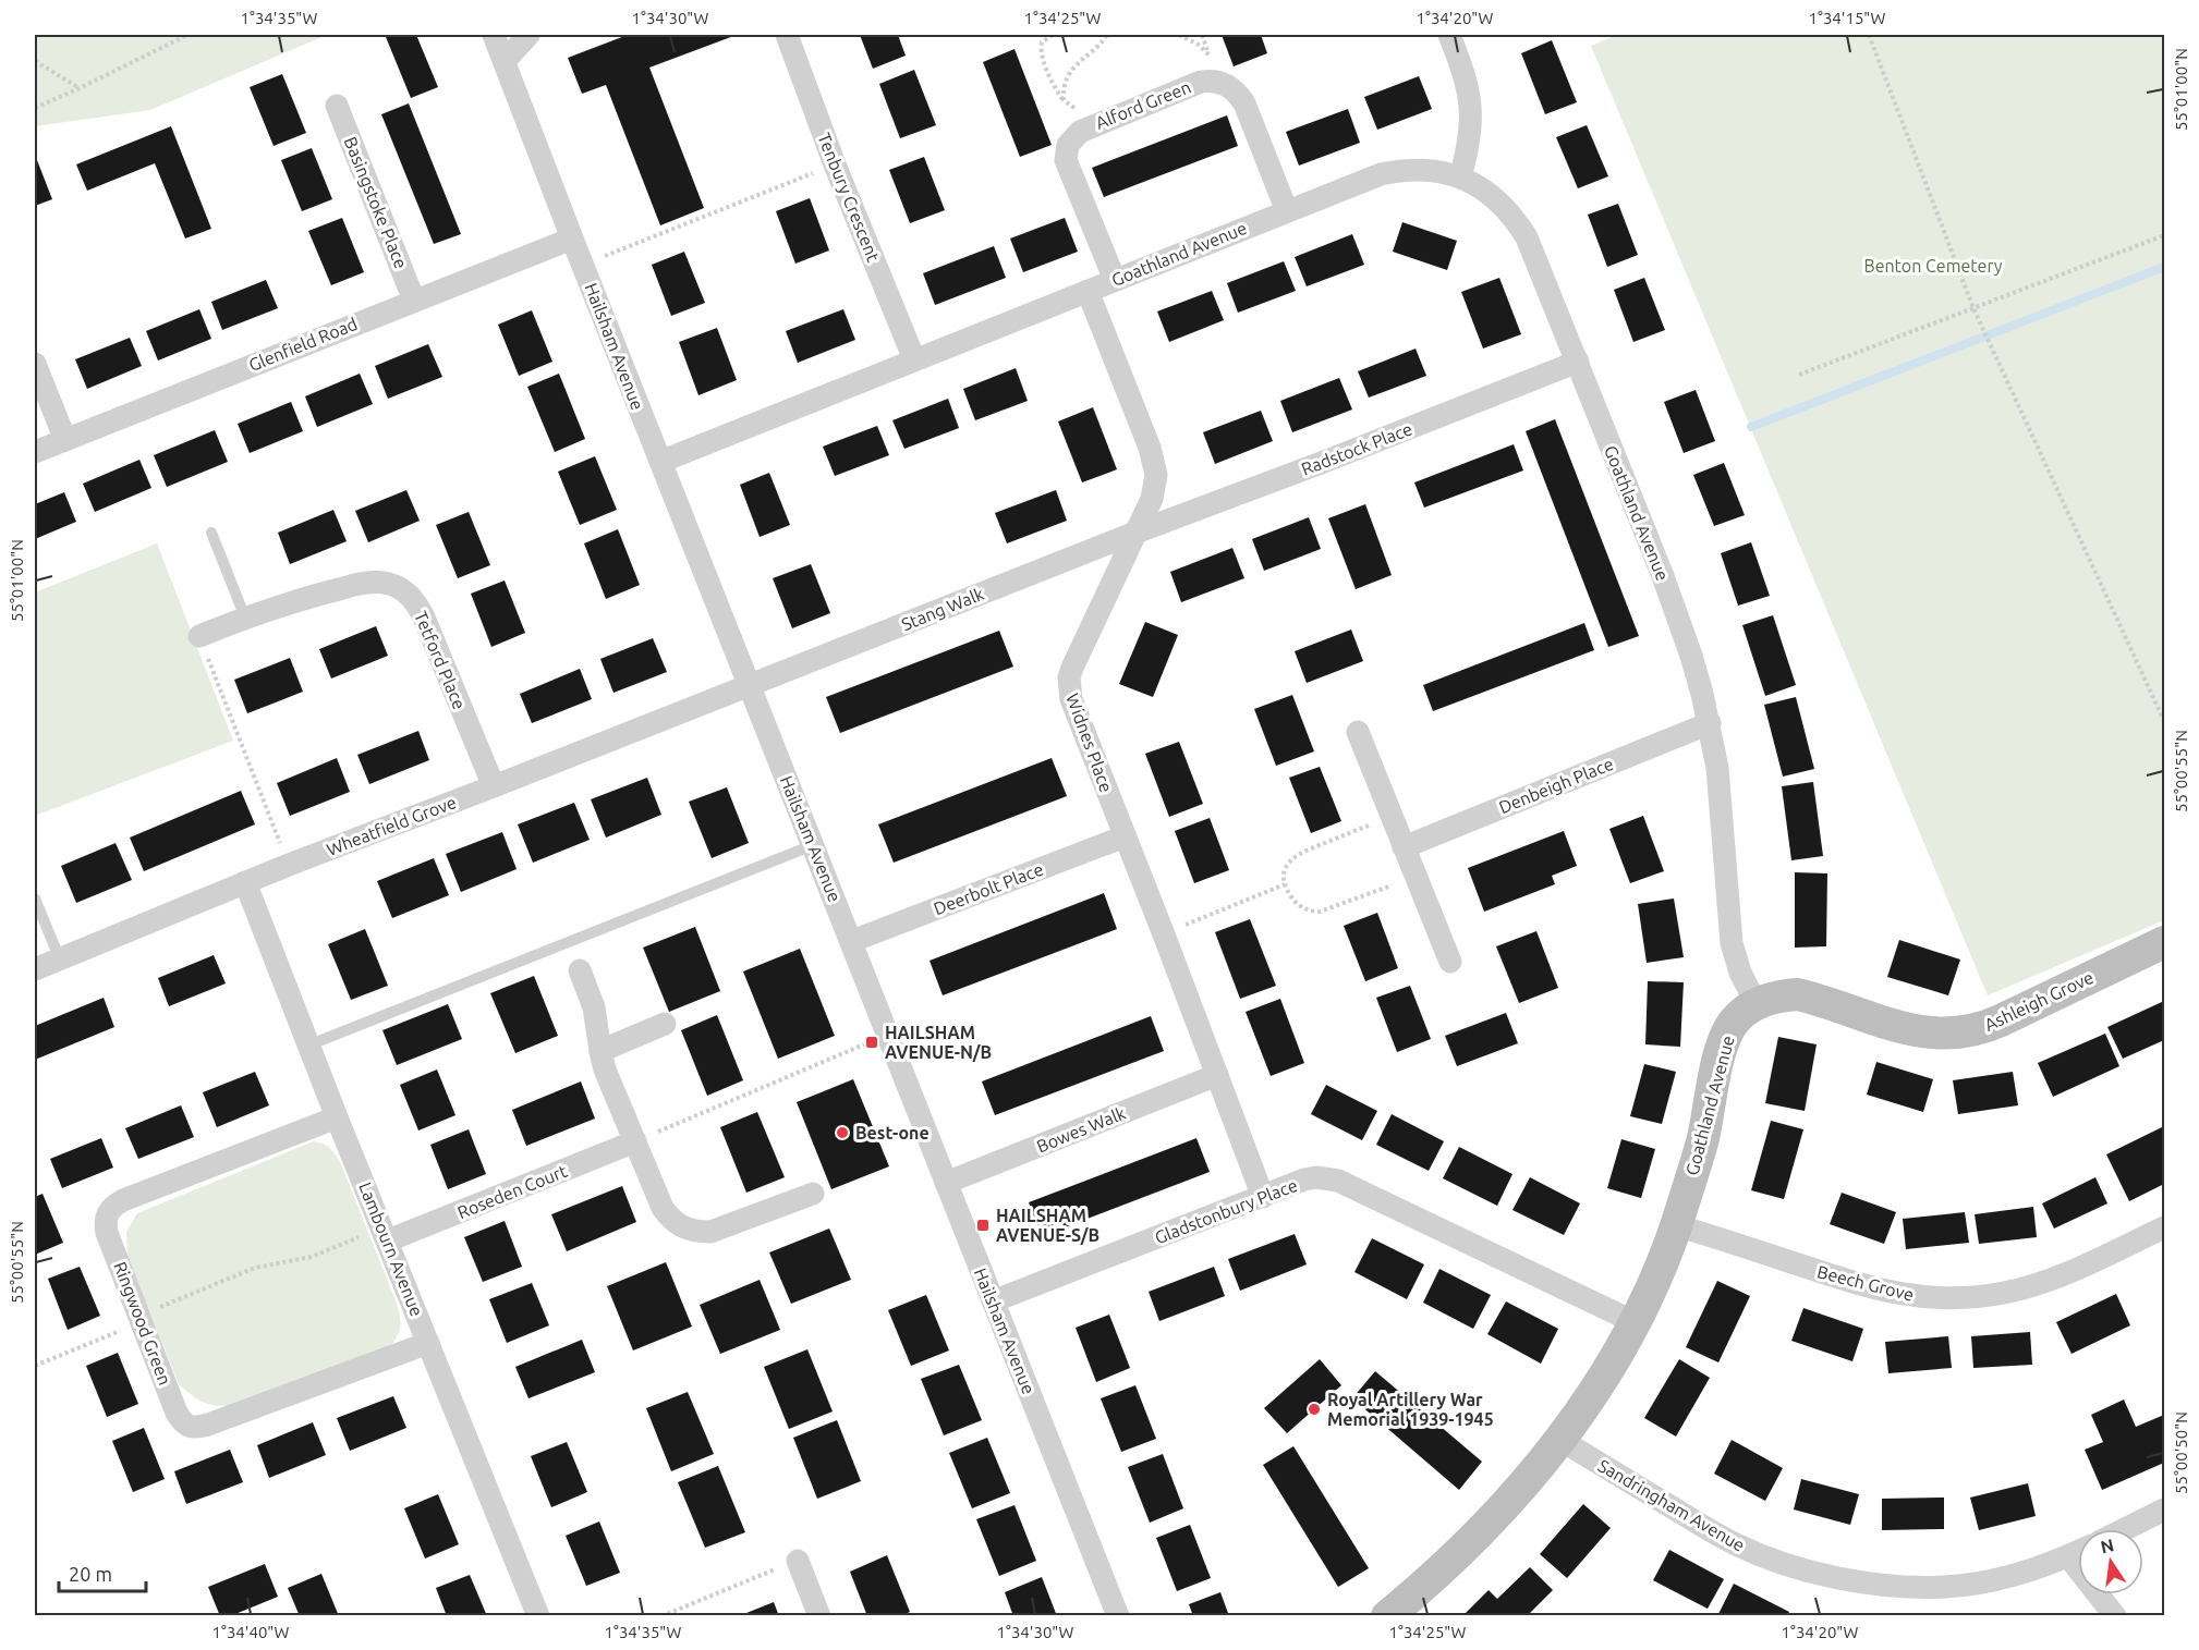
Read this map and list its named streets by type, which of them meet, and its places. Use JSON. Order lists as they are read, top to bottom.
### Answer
{
  "streets": {
    "street": [
      "Alford Green",
      "Tenbury Crescent",
      "Basingstoke Place",
      "Goathland Avenue",
      "Glenfield Road",
      "Hailsham Avenue",
      "Radstock Place",
      "Stang Walk",
      "Tetford Place",
      "Widnes Place",
      "Denbeigh Place",
      "Wheatfield Grove",
      "Deerbolt Place",
      "Ashleigh Grove",
      "Bowes Walk",
      "Roseden Court",
      "Gladstonbury Place",
      "Lambourn Avenue",
      "Beech Grove",
      "Ringwood Green",
      "Sandringham Avenue"
    ]
  },
  "crossings": [
    ["Alford Green", "Goathland Avenue"],
    ["Tenbury Crescent", "Goathland Avenue"],
    ["Basingstoke Place", "Glenfield Road"],
    ["Goathland Avenue", "Hailsham Avenue"],
    ["Goathland Avenue", "Radstock Place"],
    ["Goathland Avenue", "Widnes Place"],
    ["Goathland Avenue", "Denbeigh Place"],
    ["Goathland Avenue", "Ashleigh Grove"],
    ["Goathland Avenue", "Gladstonbury Place"],
    ["Goathland Avenue", "Beech Grove"],
    ["Goathland Avenue", "Sandringham Avenue"],
    ["Glenfield Road", "Hailsham Avenue"],
    ["Hailsham Avenue", "Stang Walk"],
    ["Hailsham Avenue", "Wheatfield Grove"],
    ["Hailsham Avenue", "Deerbolt Place"],
    ["Hailsham Avenue", "Bowes Walk"],
    ["Hailsham Avenue", "Gladstonbury Place"],
    ["Radstock Place", "Stang Walk"],
    ["Radstock Place", "Widnes Place"],
    ["Stang Walk", "Widnes Place"],
    ["Stang Walk", "Wheatfield Grove"],
    ["Tetford Place", "Wheatfield Grove"],
    ["Widnes Place", "Deerbolt Place"],
    ["Widnes Place", "Bowes Walk"],
    ["Widnes Place", "Gladstonbury Place"],
    ["Wheatfield Grove", "Lambourn Avenue"],
    ["Roseden Court", "Lambourn Avenue"],
    ["Lambourn Avenue", "Ringwood Green"]
  ],
  "parks": ["Benton Cemetery"],
  "places": {
    "transit": ["HAILSHAM AVENUE-N/B", "HAILSHAM AVENUE-S/B"],
    "other": ["Best-one", "Royal Artillery War Memorial 1939-1945"]
  },
  "scale_bar": "20 m",
  "north": "top",
  "coordinates": [
    "1°34'35\"W",
    "1°34'30\"W",
    "1°34'25\"W",
    "1°34'20\"W",
    "1°34'15\"W",
    "55°01'00\"N",
    "55°00'55\"N",
    "55°00'50\"N",
    "1°34'40\"W"
  ]
}
